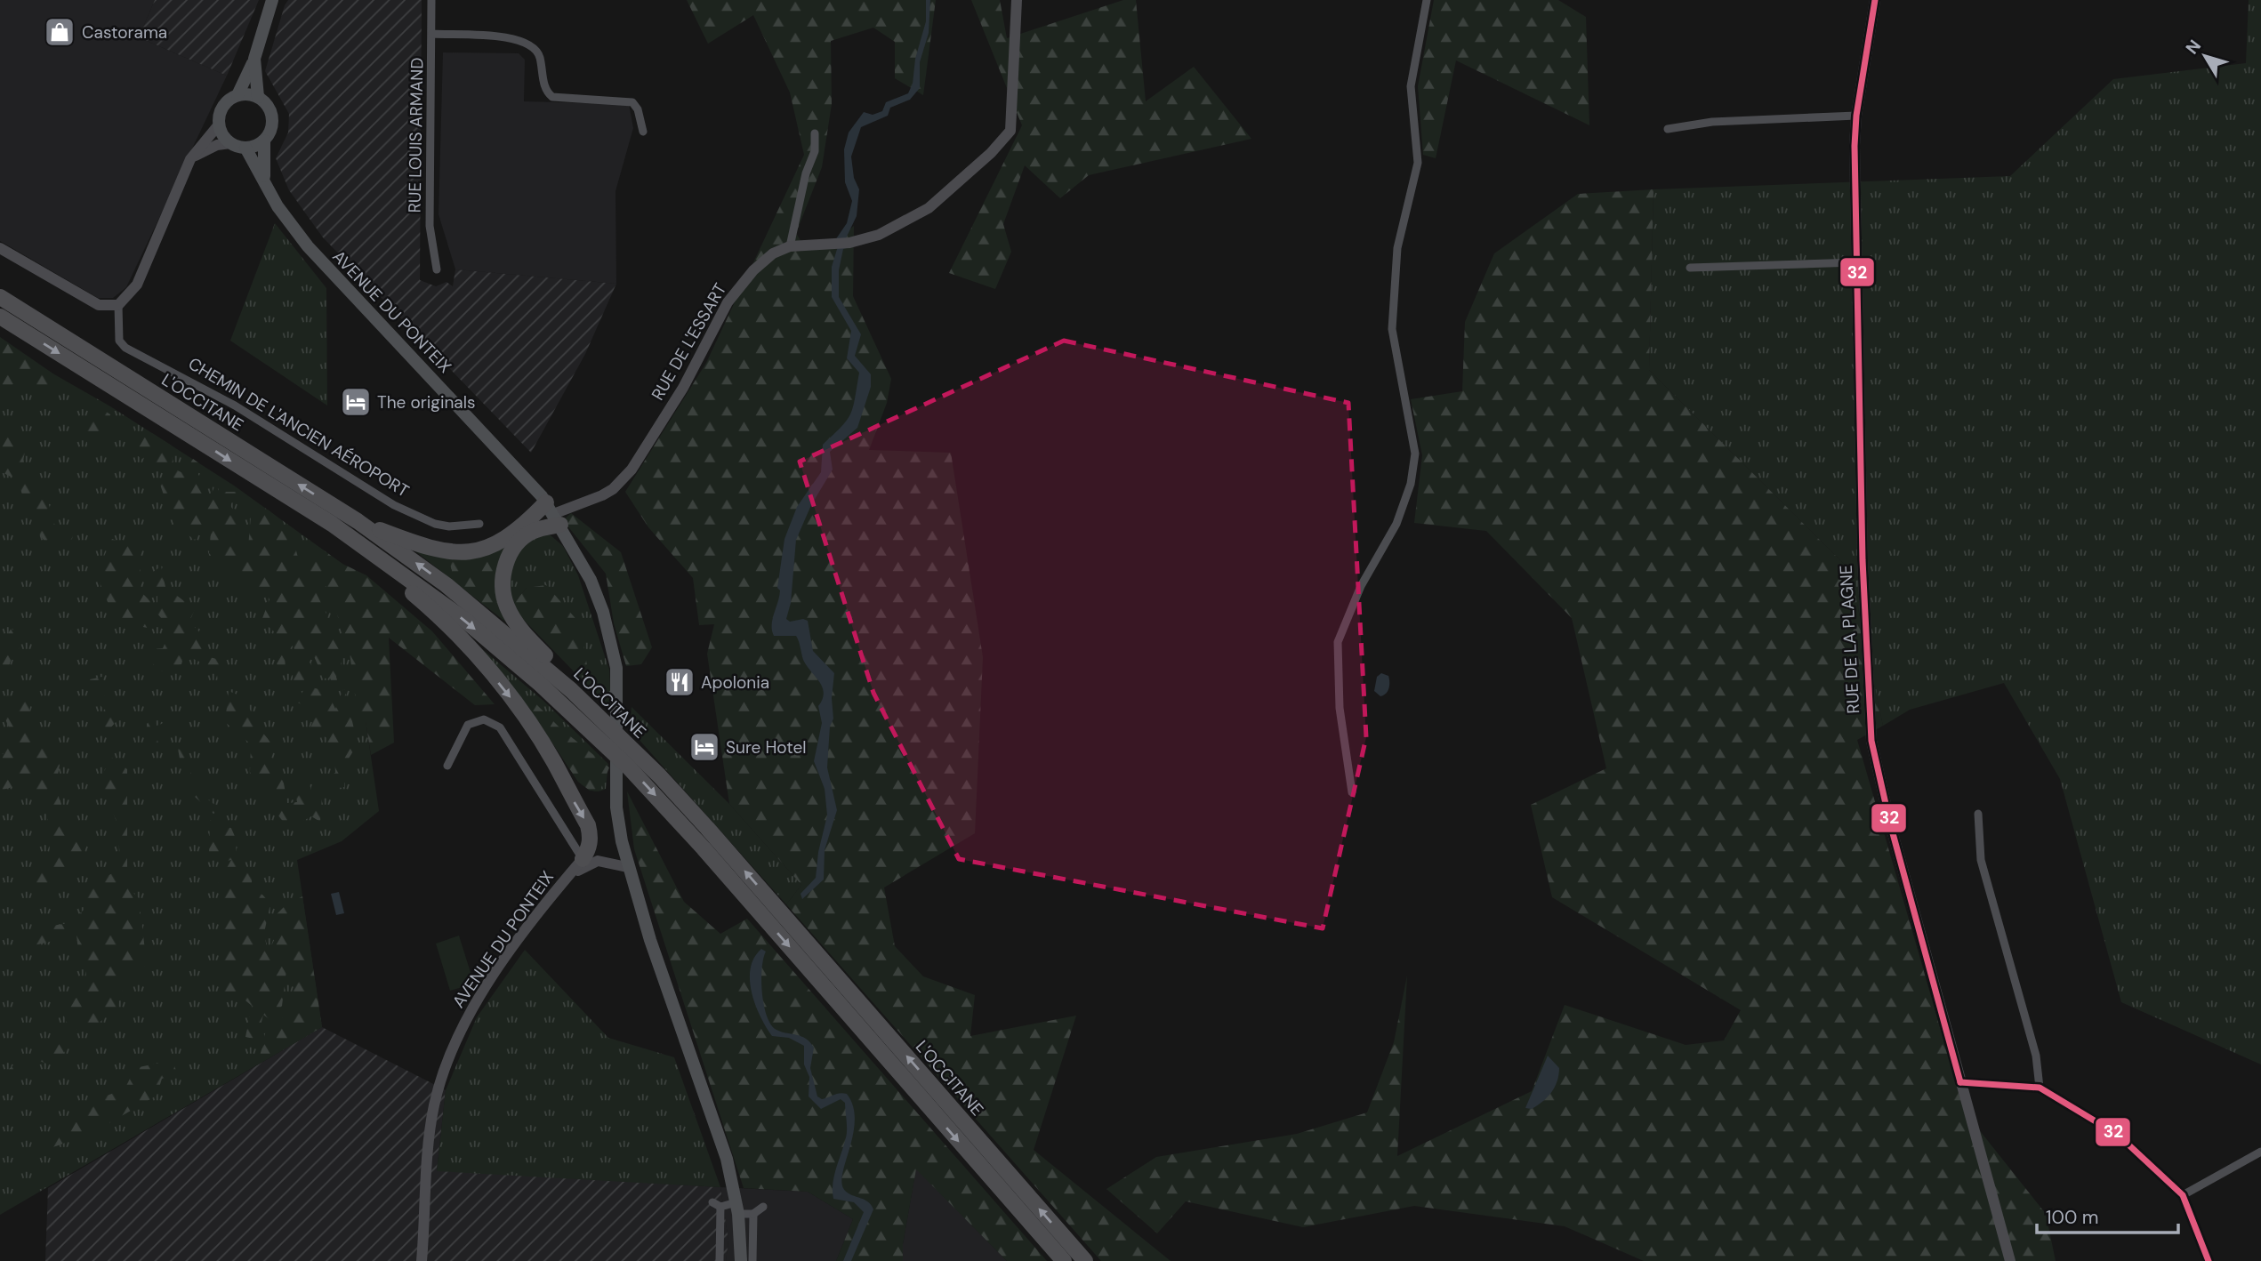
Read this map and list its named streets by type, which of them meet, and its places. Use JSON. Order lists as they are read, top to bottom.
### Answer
{
  "streets": {
    "highway": ["L'OCCITANE"],
    "main road": ["AVENUE DU PONTEIX"],
    "street": [
      "RUE LOUIS ARMAND",
      "RUE DE L'ESSART",
      "CHEMIN DE L'ANCIEN AÉROPORT",
      "RUE DE LA PLAGNE"
    ]
  },
  "crossings": [
    ["AVENUE DU PONTEIX", "RUE DE L'ESSART"]
  ],
  "places": {
    "shop": ["Castorama"],
    "hotel": ["The originals", "Sure Hotel"],
    "restaurant": ["Apolonia"]
  },
  "lines": ["transit line 32"],
  "scale_bar": "100 m",
  "north": "top left"
}
